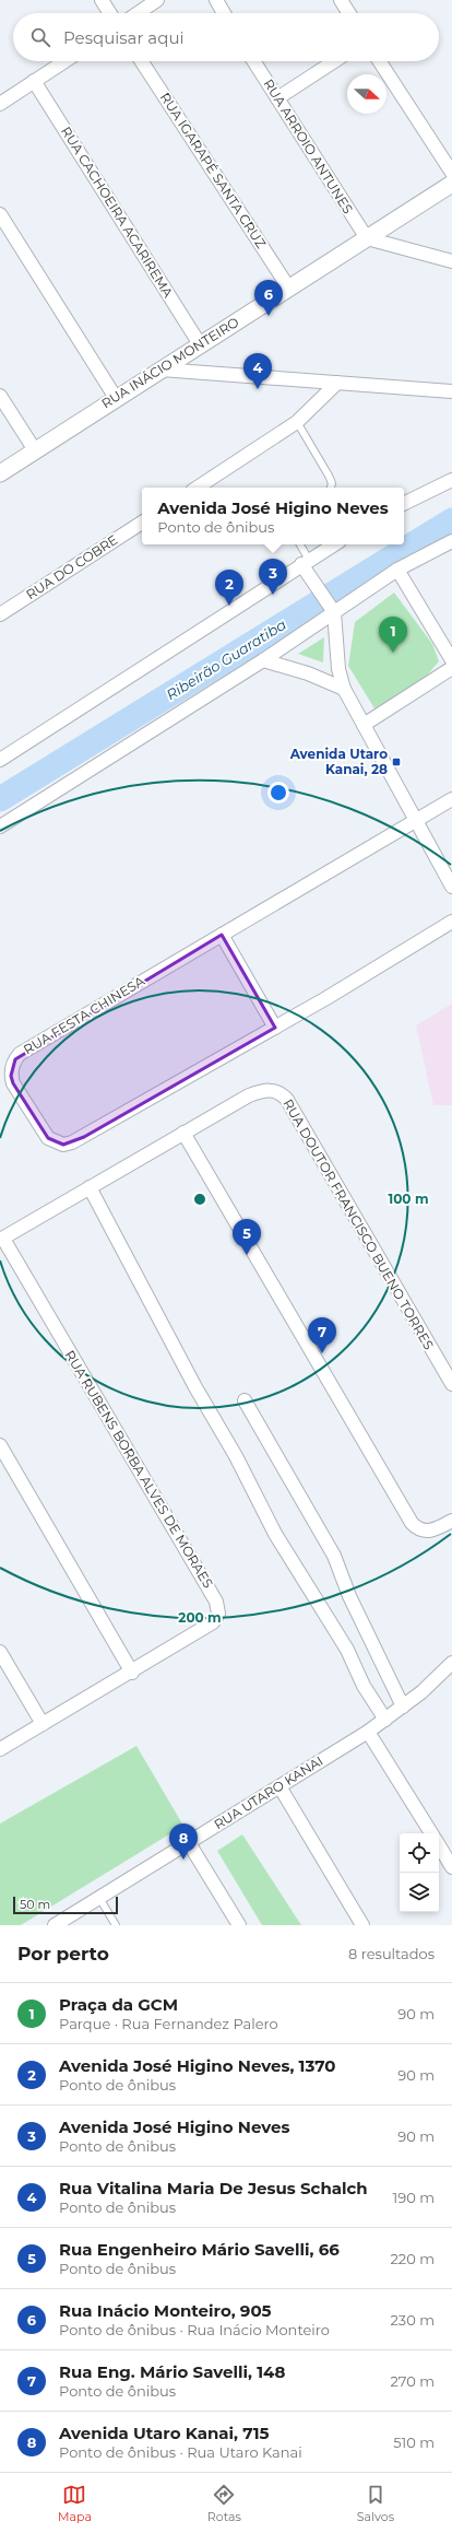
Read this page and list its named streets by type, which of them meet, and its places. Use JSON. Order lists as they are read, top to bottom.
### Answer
{
  "streets": {
    "street": [
      "RUA ARROIO ANTUNES",
      "RUA IGARAPÉ SANTA CRUZ",
      "RUA CACHOEIRA ACARIREMA",
      "RUA INÁCIO MONTEIRO",
      "RUA DO COBRE",
      "RUA FESTA CHINESA",
      "RUA DOUTOR FRANCISCO BUENO TORRES",
      "RUA RUBENS BORBA ALVES DE MORAES",
      "RUA UTARO KANAI"
    ]
  },
  "crossings": [
    ["RUA ARROIO ANTUNES", "RUA INÁCIO MONTEIRO"],
    ["RUA IGARAPÉ SANTA CRUZ", "RUA INÁCIO MONTEIRO"],
    ["RUA CACHOEIRA ACARIREMA", "RUA INÁCIO MONTEIRO"],
    ["RUA DOUTOR FRANCISCO BUENO TORRES", "RUA RUBENS BORBA ALVES DE MORAES"]
  ],
  "water": ["Ribeirão Guaratiba"],
  "places": {
    "transit": ["Avenida Utaro Kanai, 28"]
  },
  "scale_bar": "50 m",
  "north": "right",
  "page": {
    "search": "Pesquisar aqui",
    "pins": [
      "6",
      "4",
      "3",
      "2",
      "1",
      "5",
      "7",
      "8"
    ],
    "popup": ["Avenida José Higino Neves", "Ponto de ônibus"],
    "scale": "50 m",
    "heading": ["Por perto", "8 resultados"],
    "list": [
      {
        "mark": "1",
        "name": "Praça da GCM",
        "note": "Parque · Rua Fernandez Palero",
        "value": "90 m"
      },
      {
        "mark": "2",
        "name": "Avenida José Higino Neves, 1370",
        "note": "Ponto de ônibus",
        "value": "90 m"
      },
      {
        "mark": "3",
        "name": "Avenida José Higino Neves",
        "note": "Ponto de ônibus",
        "value": "90 m"
      },
      {
        "mark": "4",
        "name": "Rua Vitalina Maria De Jesus Schalch",
        "note": "Ponto de ônibus",
        "value": "190 m"
      },
      {
        "mark": "5",
        "name": "Rua Engenheiro Mário Savelli, 66",
        "note": "Ponto de ônibus",
        "value": "220 m"
      },
      {
        "mark": "6",
        "name": "Rua Inácio Monteiro, 905",
        "note": "Ponto de ônibus · Rua Inácio Monteiro",
        "value": "230 m"
      },
      {
        "mark": "7",
        "name": "Rua Eng. Mário Savelli, 148",
        "note": "Ponto de ônibus",
        "value": "270 m"
      },
      {
        "mark": "8",
        "name": "Avenida Utaro Kanai, 715",
        "note": "Ponto de ônibus · Rua Utaro Kanai",
        "value": "510 m"
      }
    ],
    "nav": ["Mapa", "Rotas", "Salvos"]
  },
  "rings": ["100 m", "200 m"]
}
